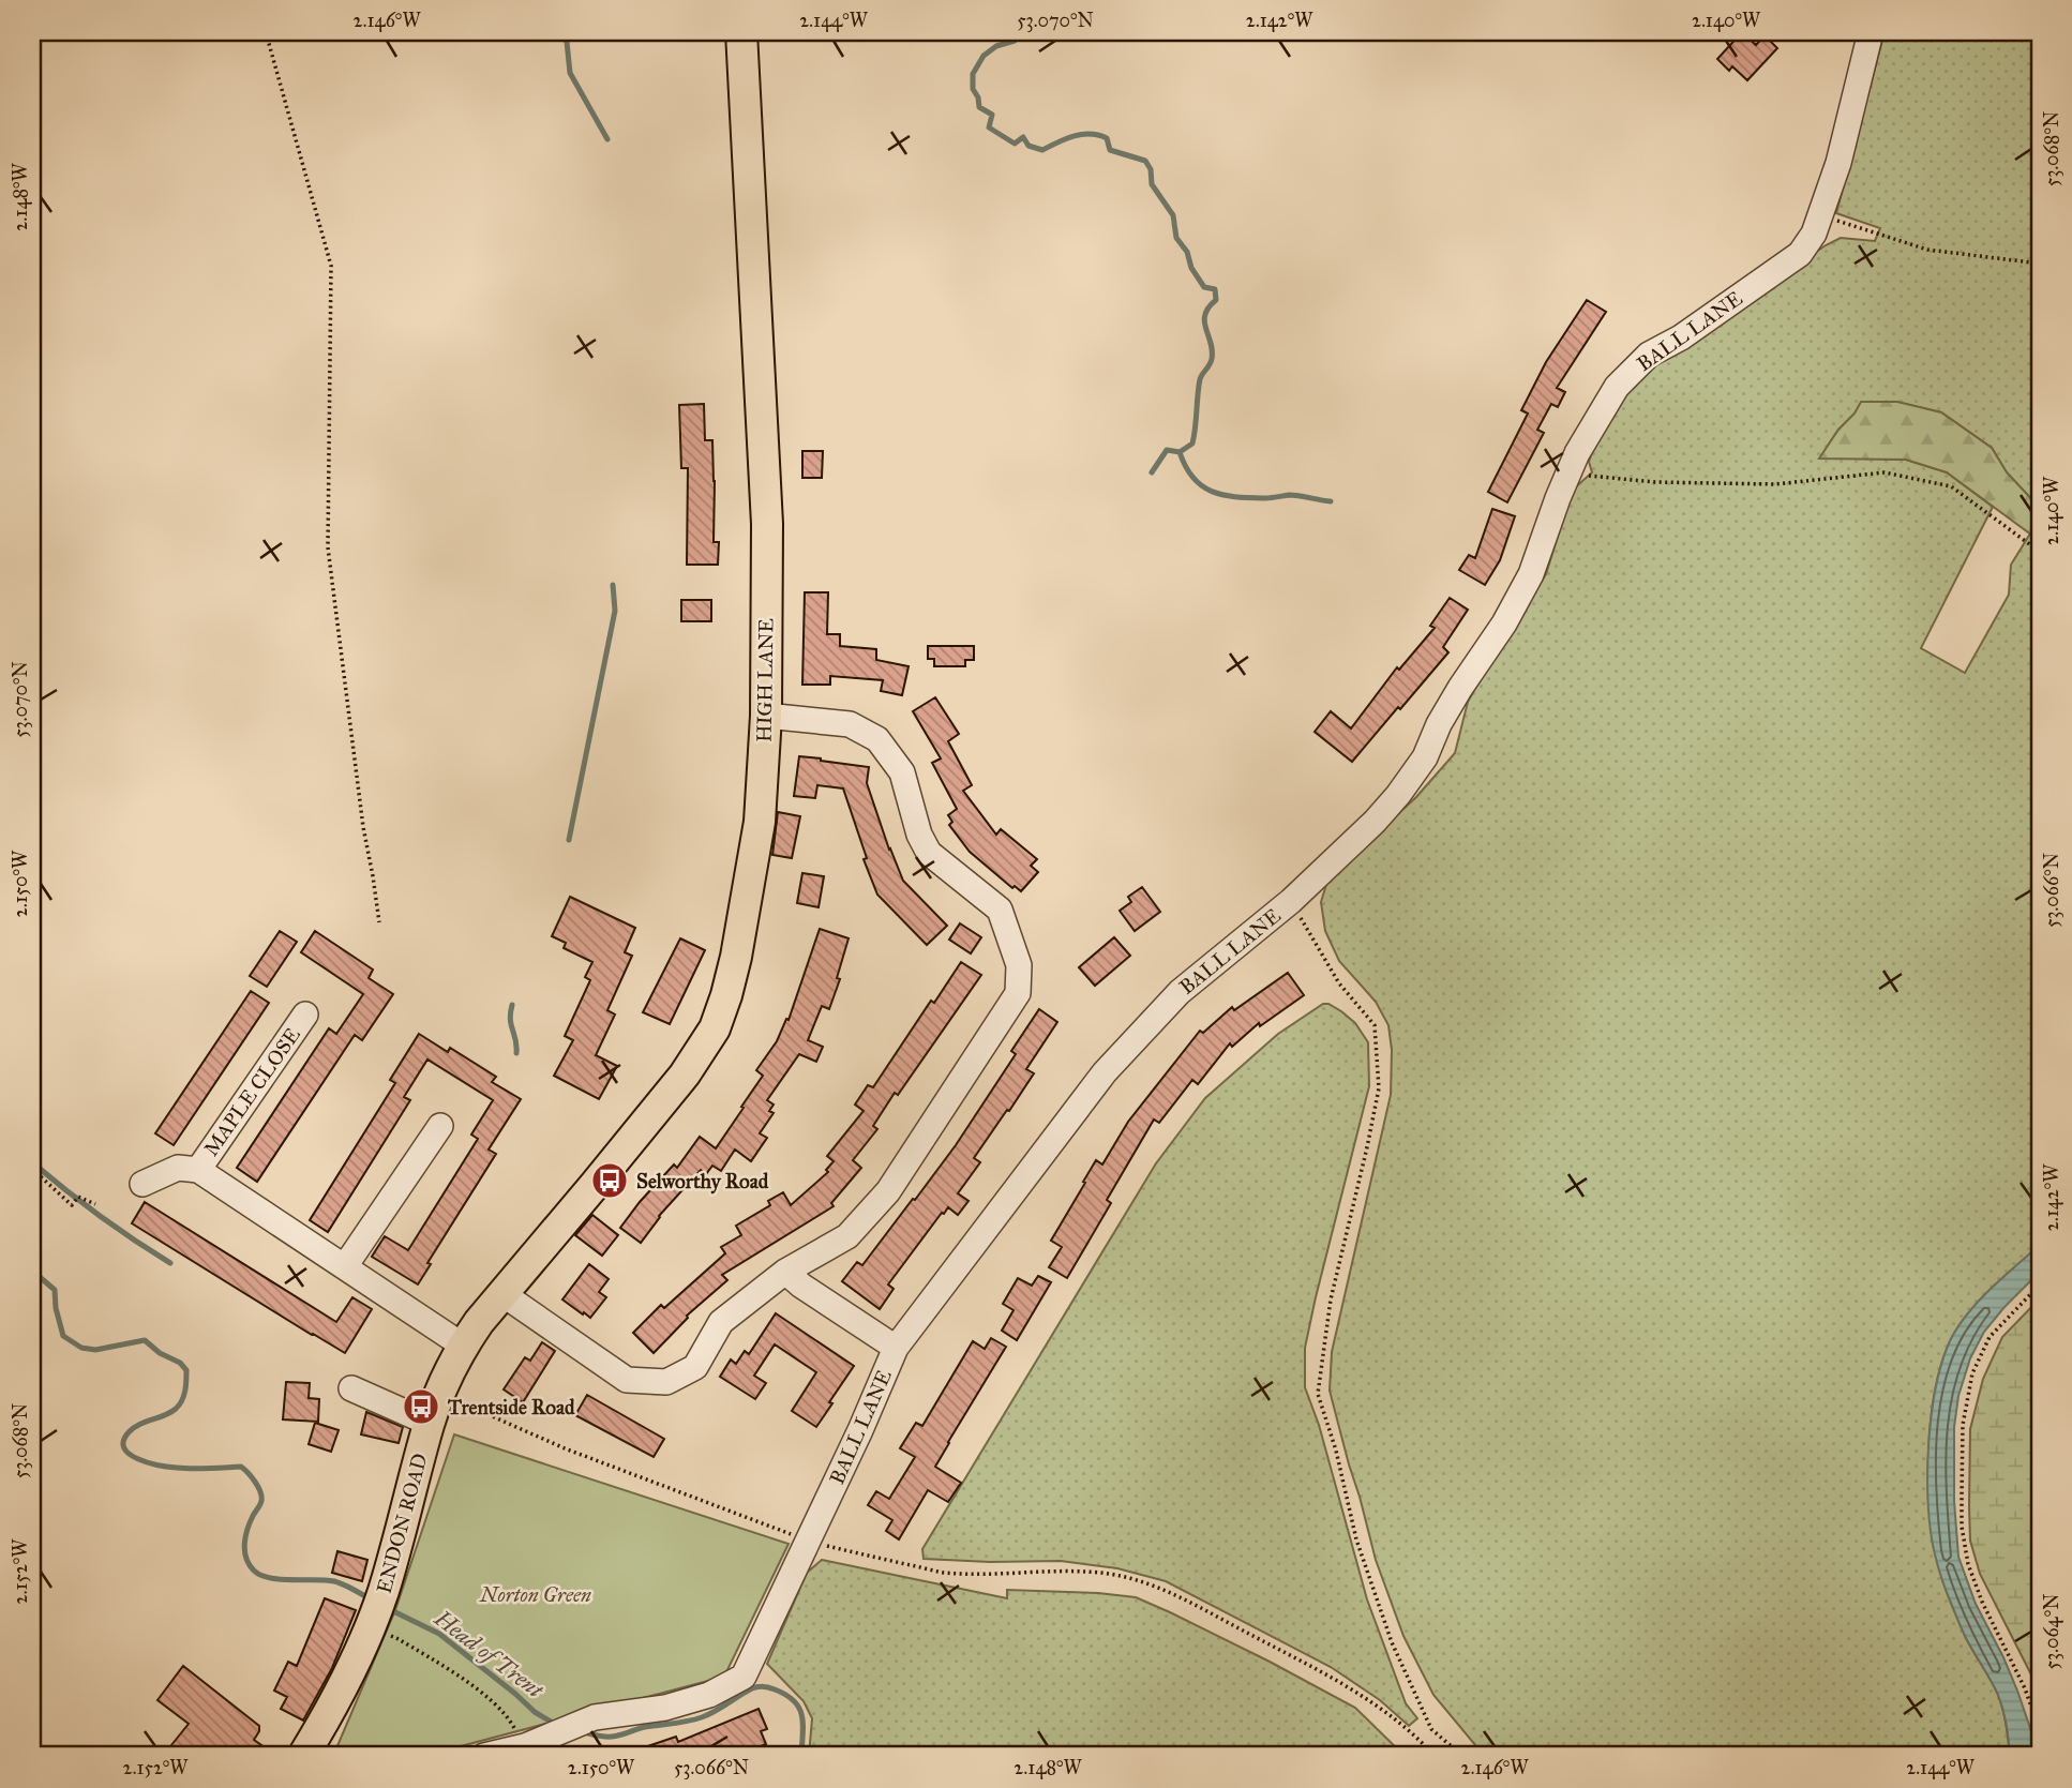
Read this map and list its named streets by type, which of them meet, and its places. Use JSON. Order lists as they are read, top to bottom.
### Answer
{
  "streets": {
    "main road": ["HIGH LANE", "ENDON ROAD"],
    "street": ["BALL LANE", "MAPLE CLOSE"]
  },
  "crossings": [
    ["HIGH LANE", "ENDON ROAD"]
  ],
  "water": ["Head of Trent"],
  "parks": ["Norton Green"],
  "places": {
    "bus stop": ["Selworthy Road", "Trentside Road"]
  },
  "coordinates": [
    "2.146°W",
    "2.144°W",
    "53.070°N",
    "2.142°W",
    "2.140°W",
    "53.068°N",
    "2.148°W",
    "2.150°W",
    "53.066°N",
    "2.152°W",
    "53.064°N"
  ]
}
